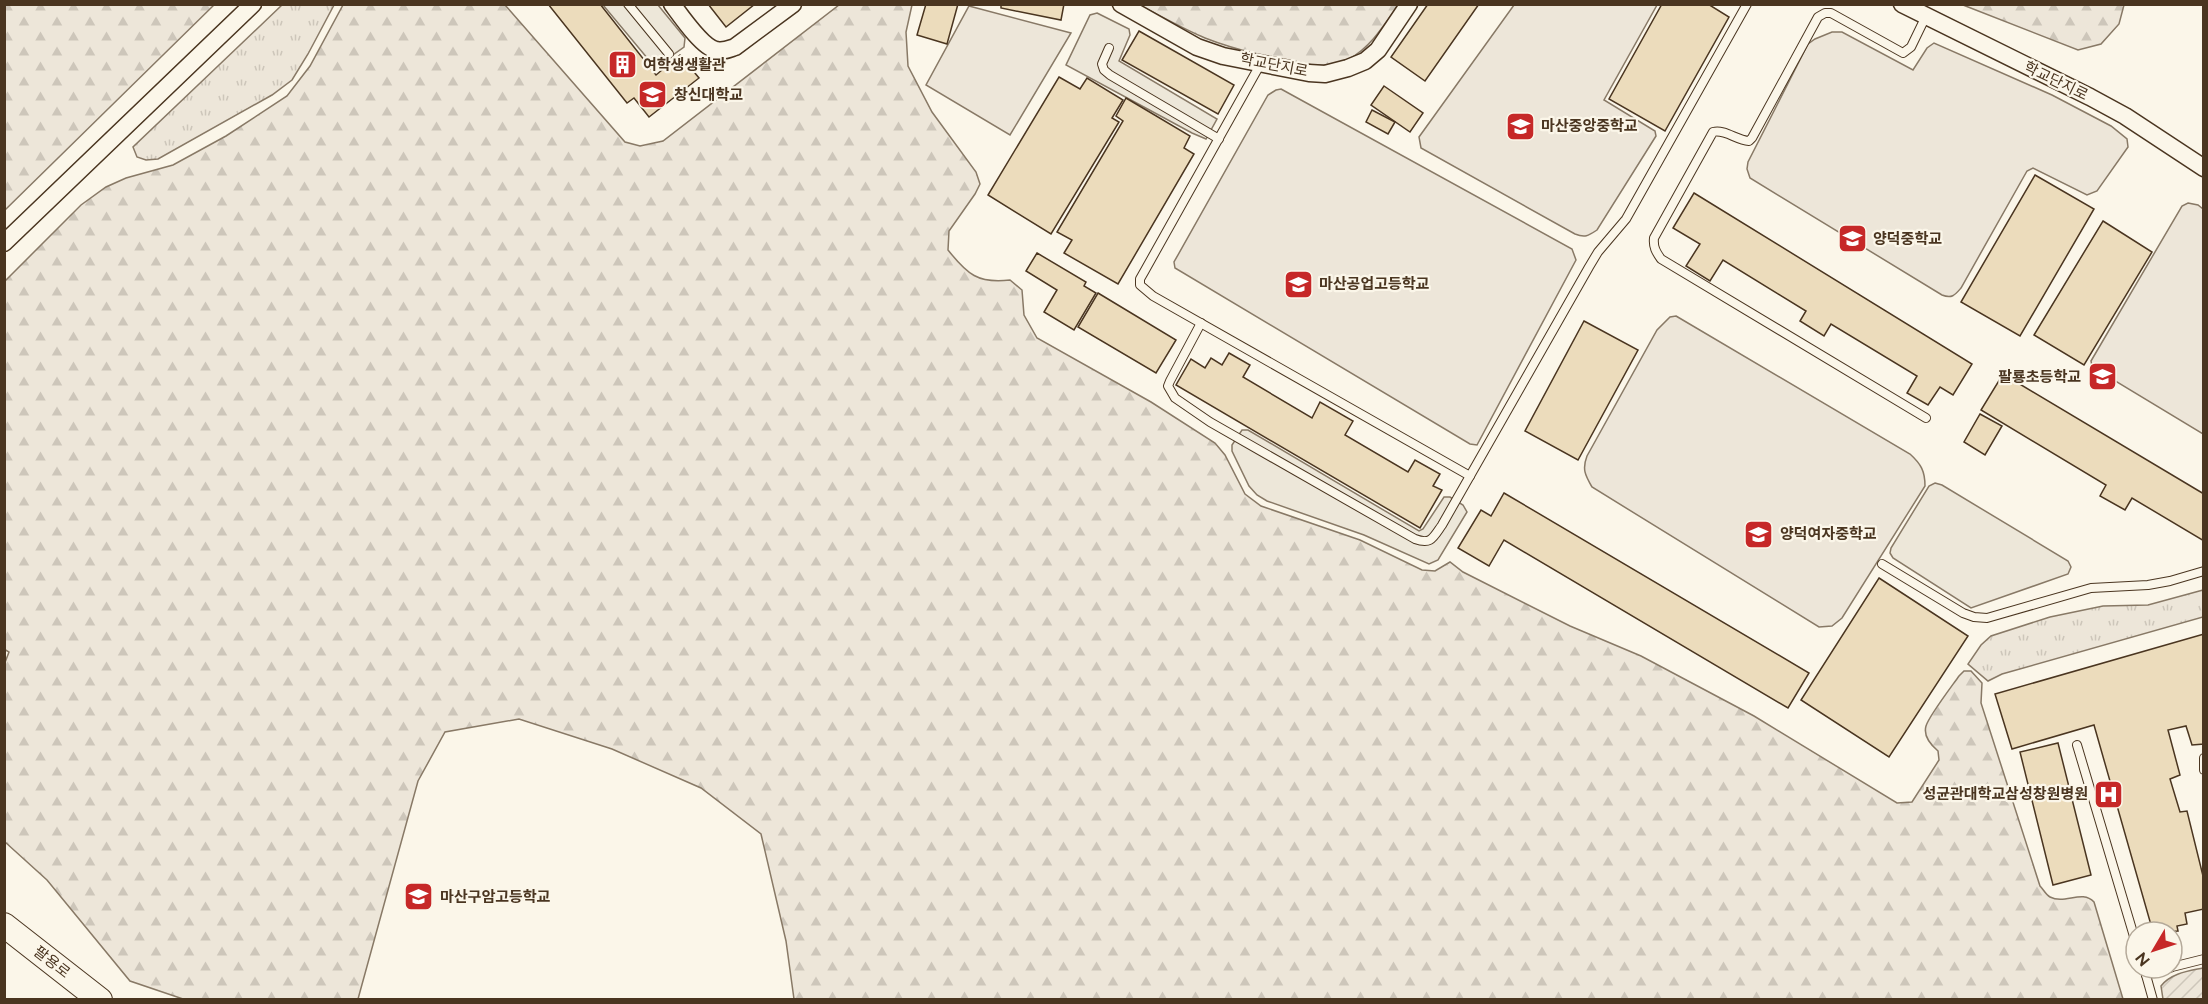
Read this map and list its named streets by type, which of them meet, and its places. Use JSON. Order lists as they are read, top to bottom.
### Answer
{
  "streets": {
    "main road": ["팔용로"],
    "street": ["학교단지로"]
  },
  "places": {
    "building": ["여학생생활관"],
    "school or university": [
      "창신대학교",
      "마산중앙중학교",
      "양덕중학교",
      "마산공업고등학교",
      "팔룡초등학교",
      "양덕여자중학교",
      "마산구암고등학교"
    ],
    "hospital": ["성균관대학교삼성창원병원"]
  },
  "north": "bottom left"
}
